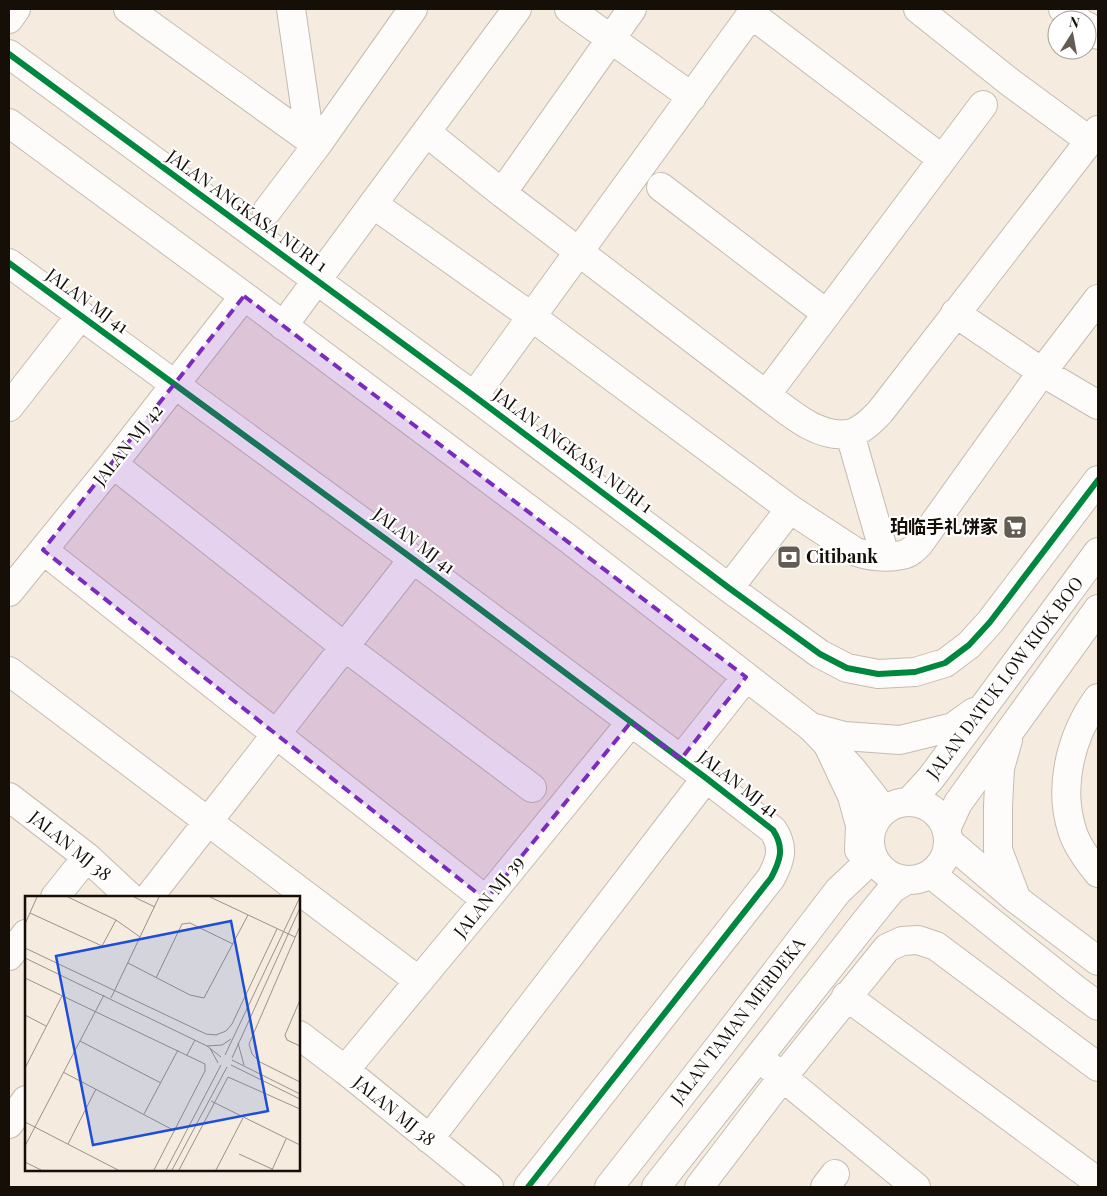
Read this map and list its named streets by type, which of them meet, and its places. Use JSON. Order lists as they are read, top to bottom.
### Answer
{
  "streets": {
    "street": [
      "JALAN ANGKASA NURI 1",
      "JALAN MJ 41",
      "JALAN MJ 42",
      "JALAN DATUK LOW KIOK BOO",
      "JALAN MJ 38",
      "JALAN MJ 39",
      "JALAN TAMAN MERDEKA"
    ]
  },
  "crossings": [
    ["JALAN MJ 41", "JALAN MJ 42"],
    ["JALAN MJ 41", "JALAN MJ 39"],
    ["JALAN DATUK LOW KIOK BOO", "JALAN TAMAN MERDEKA"],
    ["JALAN MJ 38", "JALAN MJ 39"]
  ],
  "places": {
    "supermarket": ["珀临手礼饼家"],
    "bank": ["Citibank"]
  },
  "north": "top"
}
